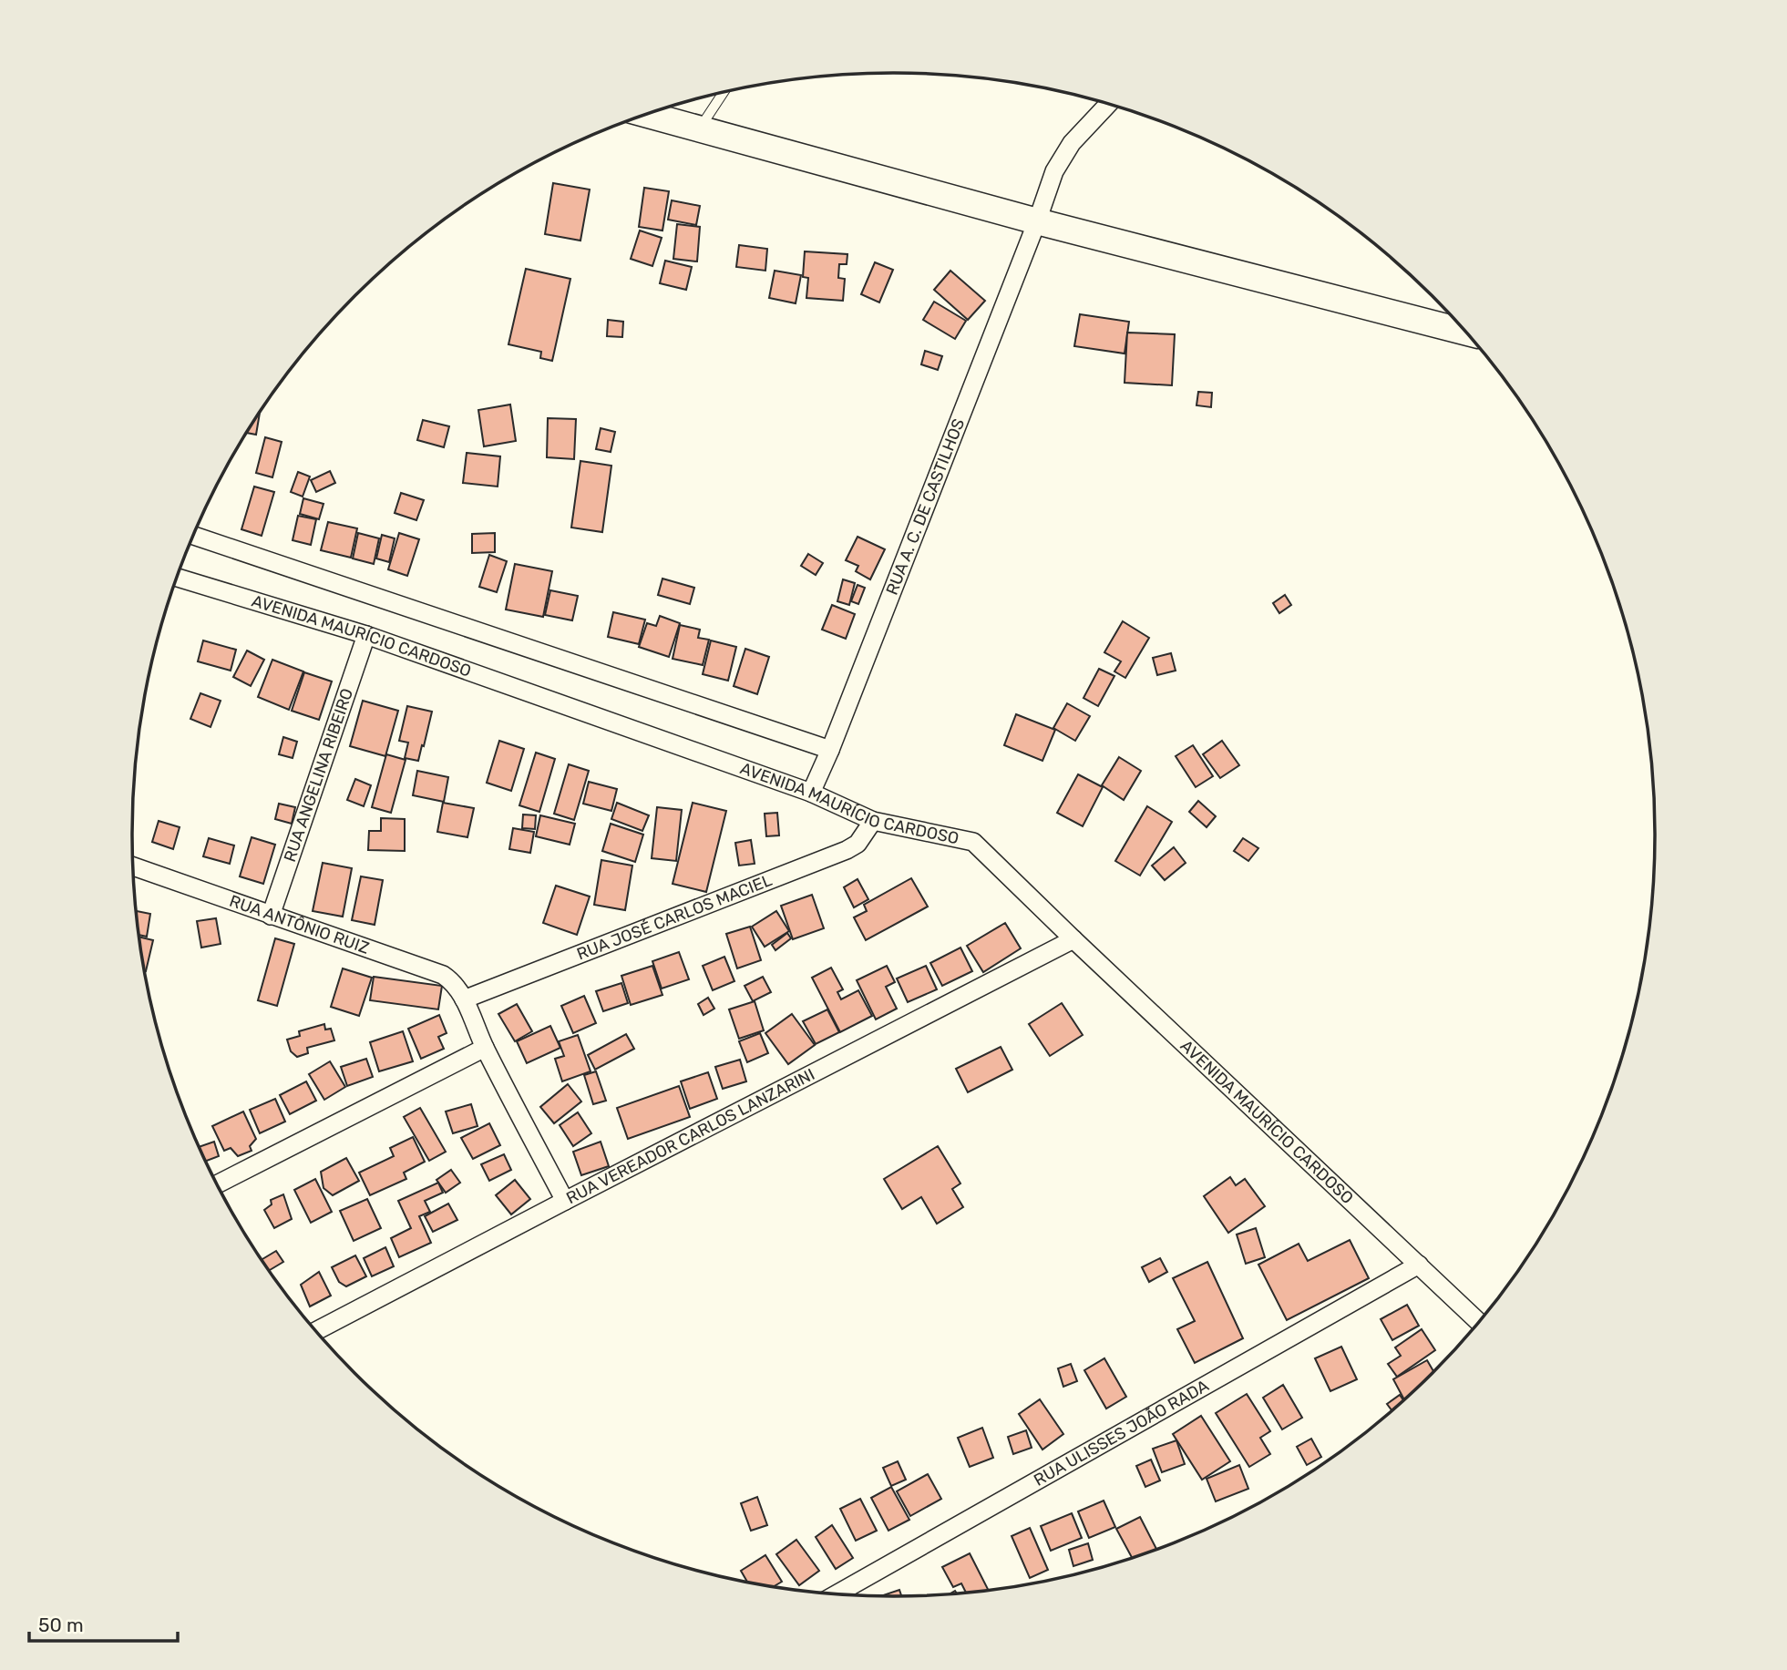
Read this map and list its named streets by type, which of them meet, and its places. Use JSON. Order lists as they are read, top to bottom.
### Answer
{
  "streets": {
    "street": [
      "RUA A. C. DE CASTILHOS",
      "AVENIDA MAURÍCIO CARDOSO",
      "RUA ANGELINA RIBEIRO",
      "RUA JOSÉ CARLOS MACIEL",
      "RUA ANTÔNIO RUIZ",
      "RUA VEREADOR CARLOS LANZARINI",
      "RUA ULISSES JOÃO RADA"
    ]
  },
  "crossings": [
    ["RUA A. C. DE CASTILHOS", "AVENIDA MAURÍCIO CARDOSO"],
    ["AVENIDA MAURÍCIO CARDOSO", "RUA ANGELINA RIBEIRO"],
    ["AVENIDA MAURÍCIO CARDOSO", "RUA JOSÉ CARLOS MACIEL"],
    ["AVENIDA MAURÍCIO CARDOSO", "RUA VEREADOR CARLOS LANZARINI"],
    ["AVENIDA MAURÍCIO CARDOSO", "RUA ULISSES JOÃO RADA"],
    ["RUA ANGELINA RIBEIRO", "RUA ANTÔNIO RUIZ"],
    ["RUA JOSÉ CARLOS MACIEL", "RUA ANTÔNIO RUIZ"],
    ["RUA ANTÔNIO RUIZ", "RUA VEREADOR CARLOS LANZARINI"]
  ],
  "scale_bar": "50 m"
}
